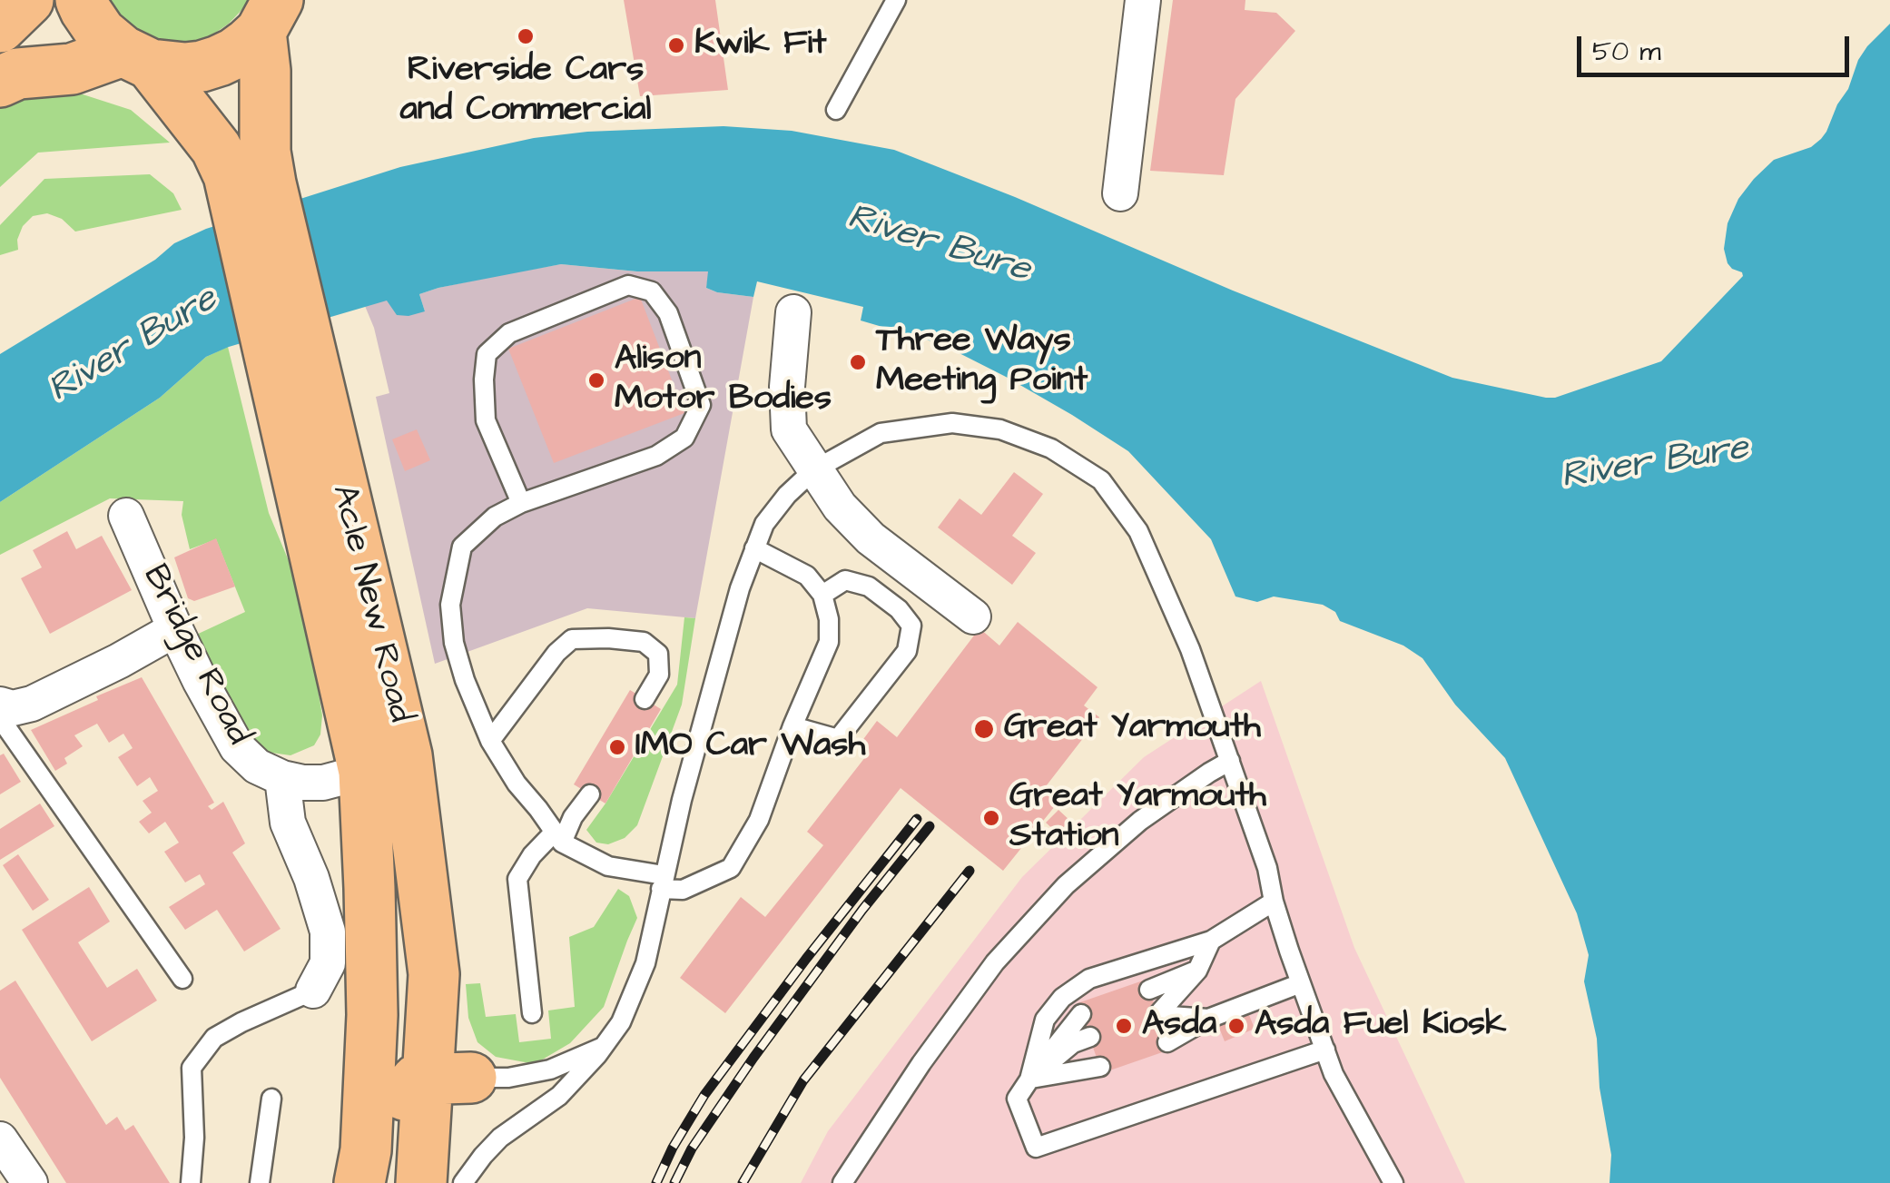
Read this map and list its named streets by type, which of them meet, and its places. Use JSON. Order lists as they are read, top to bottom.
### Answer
{
  "streets": {
    "main road": ["Acle New Road"],
    "street": ["Bridge Road"]
  },
  "crossings": [
    ["Acle New Road", "Bridge Road"]
  ],
  "water": ["River Bure"],
  "places": [
    "Riverside Cars and Commercial",
    "Kwik Fit",
    "Three Ways Meeting Point",
    "Alison Motor Bodies",
    "Great Yarmouth",
    "IMO Car Wash",
    "Great Yarmouth Station",
    "Asda",
    "Asda Fuel Kiosk"
  ],
  "scale_bar": "50 m"
}
